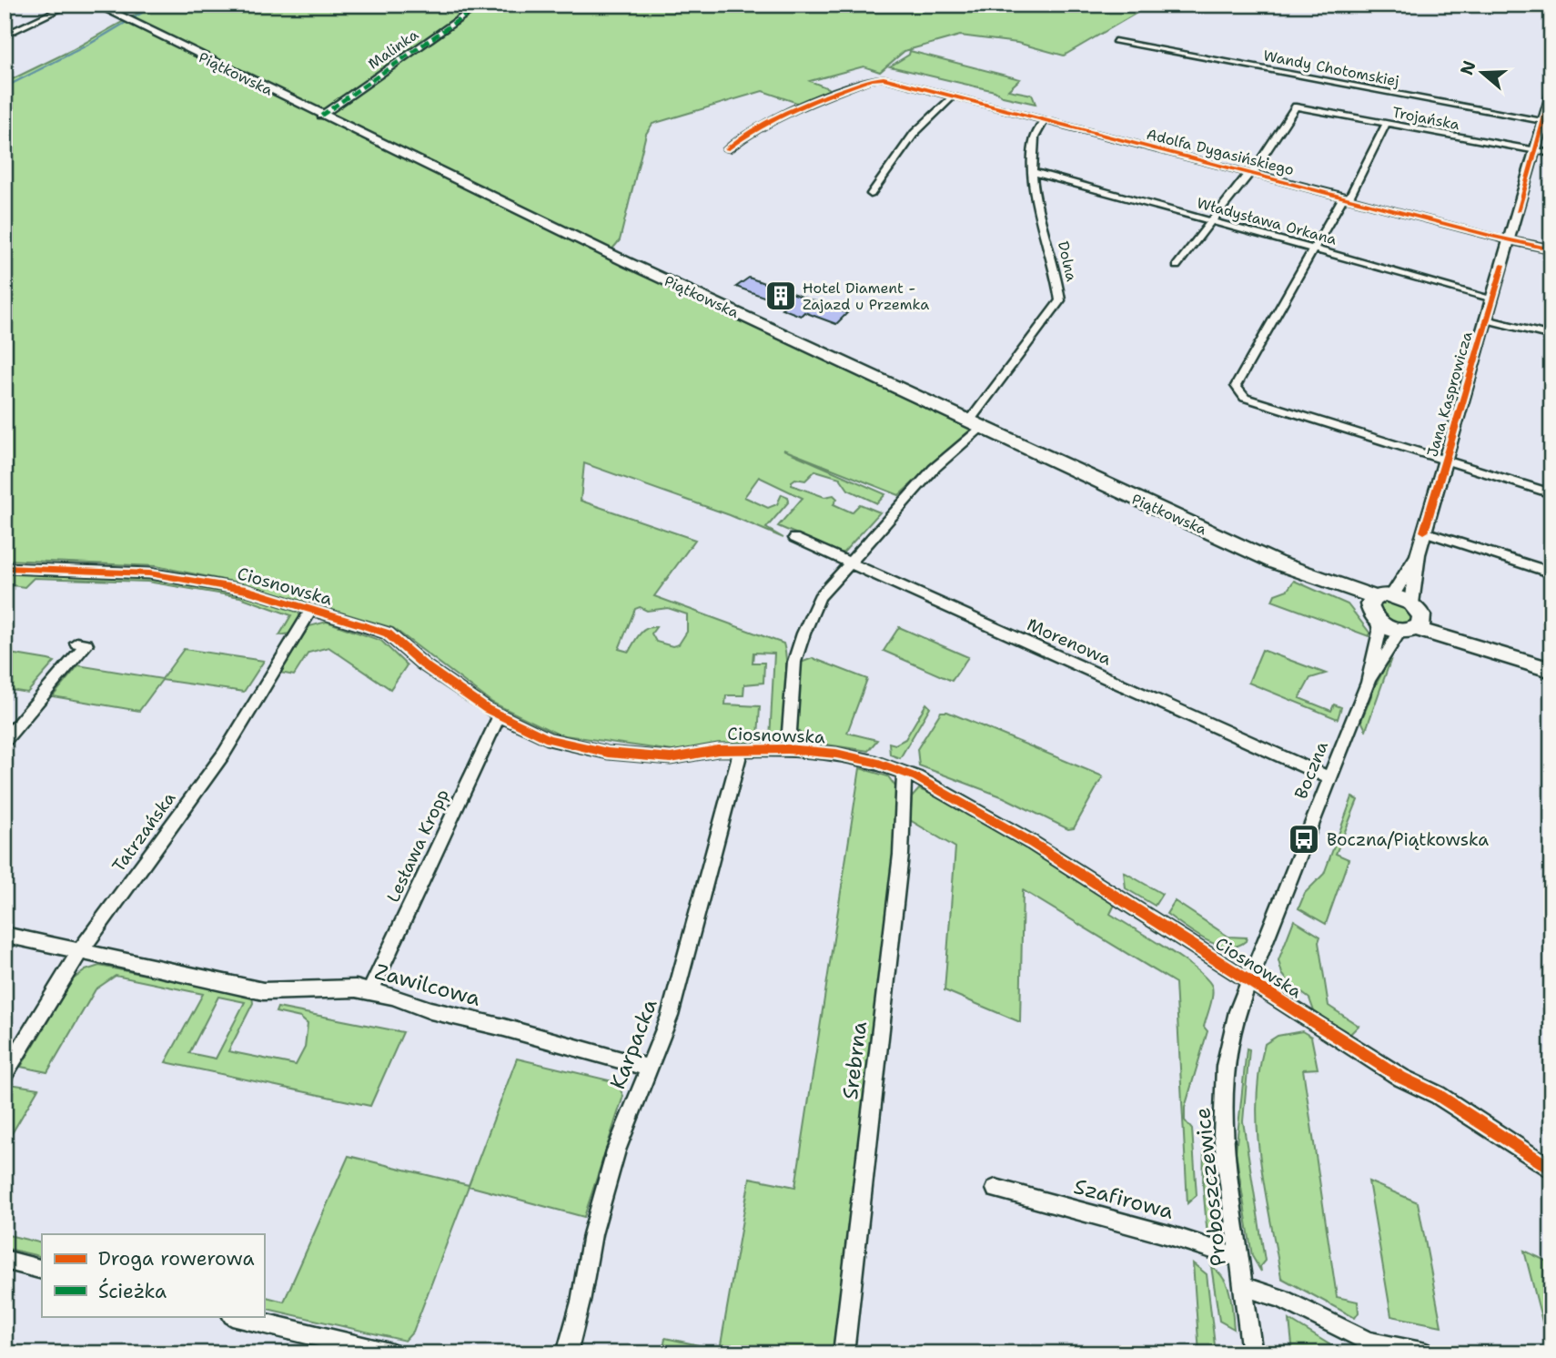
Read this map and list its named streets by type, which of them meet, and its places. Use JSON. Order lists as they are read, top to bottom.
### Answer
{
  "streets": {
    "main road": ["Piątkowska"],
    "street": [
      "Malinka",
      "Wandy Chotomskiej",
      "Trojańska",
      "Adolfa Dygasińskiego",
      "Władysława Orkana",
      "Dolna",
      "Jana Kasprowicza",
      "Ciosnowska",
      "Morenowa",
      "Boczna",
      "Tatrzańska",
      "Lesława Kropp",
      "Zawilcowa",
      "Karpacka",
      "Srebrna",
      "Proboszczewice",
      "Szafirowa"
    ]
  },
  "crossings": [
    ["Malinka", "Piątkowska"],
    ["Wandy Chotomskiej", "Jana Kasprowicza"],
    ["Piątkowska", "Dolna"],
    ["Piątkowska", "Jana Kasprowicza"],
    ["Piątkowska", "Boczna"],
    ["Trojańska", "Adolfa Dygasińskiego"],
    ["Trojańska", "Jana Kasprowicza"],
    ["Adolfa Dygasińskiego", "Dolna"],
    ["Adolfa Dygasińskiego", "Jana Kasprowicza"],
    ["Władysława Orkana", "Dolna"],
    ["Władysława Orkana", "Jana Kasprowicza"],
    ["Dolna", "Ciosnowska"],
    ["Dolna", "Morenowa"],
    ["Jana Kasprowicza", "Boczna"],
    ["Ciosnowska", "Boczna"],
    ["Ciosnowska", "Tatrzańska"],
    ["Ciosnowska", "Lesława Kropp"],
    ["Ciosnowska", "Karpacka"],
    ["Ciosnowska", "Srebrna"],
    ["Ciosnowska", "Proboszczewice"],
    ["Morenowa", "Boczna"],
    ["Boczna", "Proboszczewice"],
    ["Tatrzańska", "Zawilcowa"],
    ["Lesława Kropp", "Zawilcowa"],
    ["Zawilcowa", "Karpacka"],
    ["Proboszczewice", "Szafirowa"]
  ],
  "places": {
    "building": ["Hotel Diament - Zajazd u Przemka"],
    "bus stop": ["Boczna/Piątkowska"]
  },
  "legend": ["Droga rowerowa", "Ścieżka"],
  "north": "left"
}
